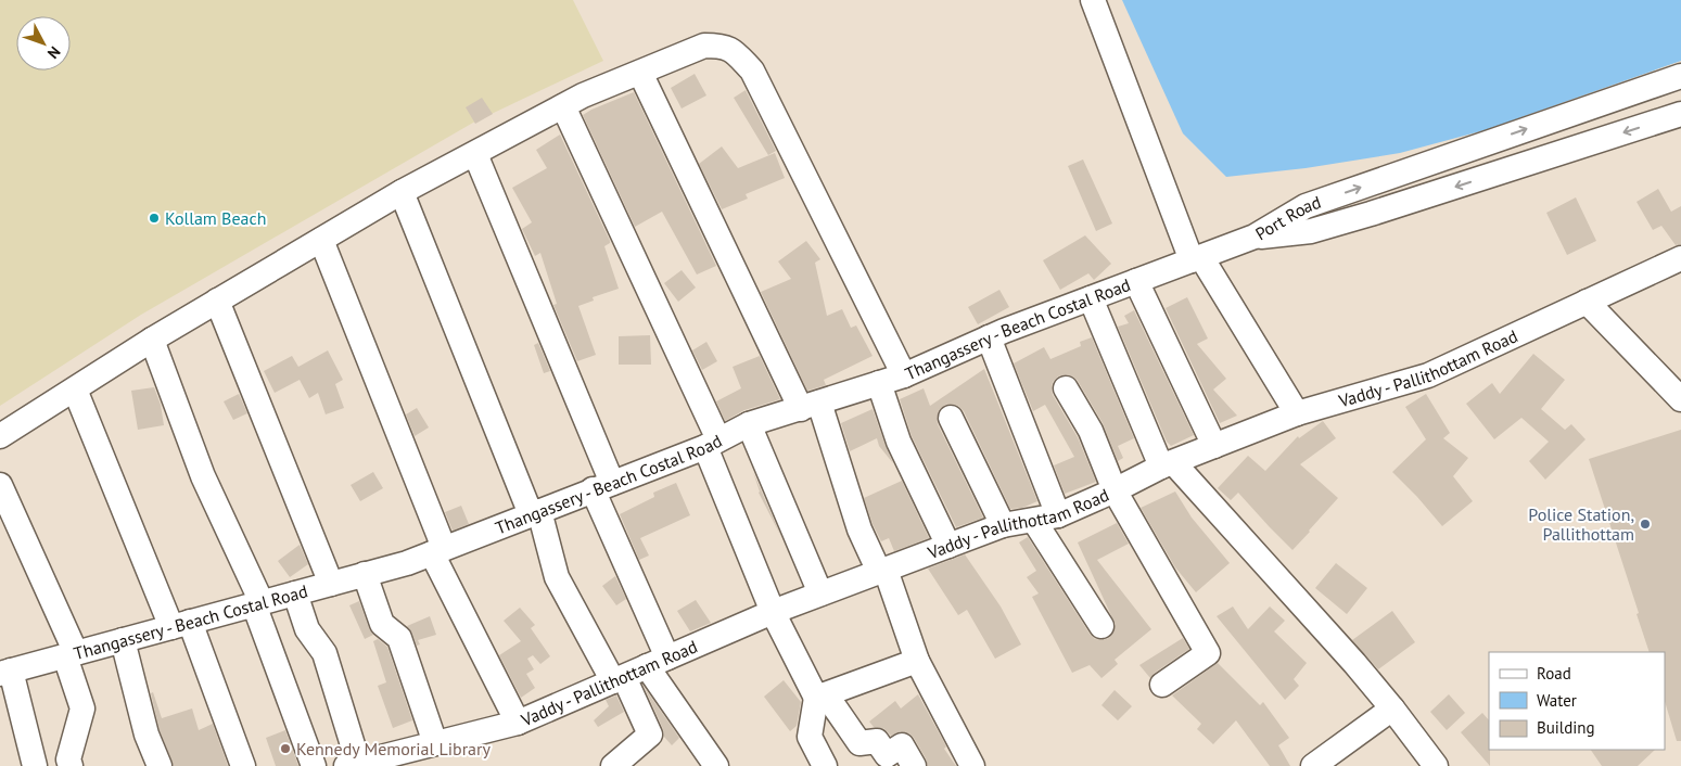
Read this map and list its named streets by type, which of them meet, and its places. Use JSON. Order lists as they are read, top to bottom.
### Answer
{
  "streets": {
    "street": ["Port Road", "Thangassery - Beach Costal Road", "Vaddy - Pallithottam Road"]
  },
  "crossings": [
    ["Port Road", "Thangassery - Beach Costal Road"]
  ],
  "places": ["Kollam Beach", "Police Station, Pallithottam", "Kennedy Memorial Library"],
  "legend": ["Road", "Water", "Building"],
  "north": "bottom right"
}
